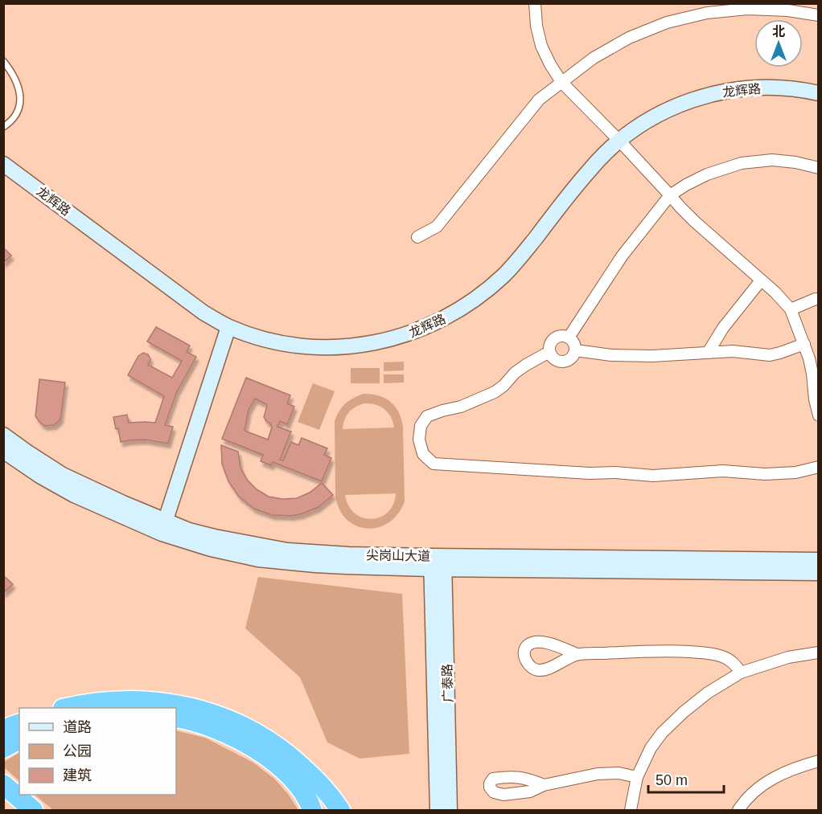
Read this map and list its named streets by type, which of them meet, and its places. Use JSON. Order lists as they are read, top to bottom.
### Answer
{
  "streets": {
    "main road": ["龙辉路", "尖岗山大道", "广泰路"]
  },
  "crossings": [
    ["尖岗山大道", "广泰路"]
  ],
  "legend": ["道路", "公园", "建筑"],
  "scale_bar": "50 m",
  "north": "top"
}
